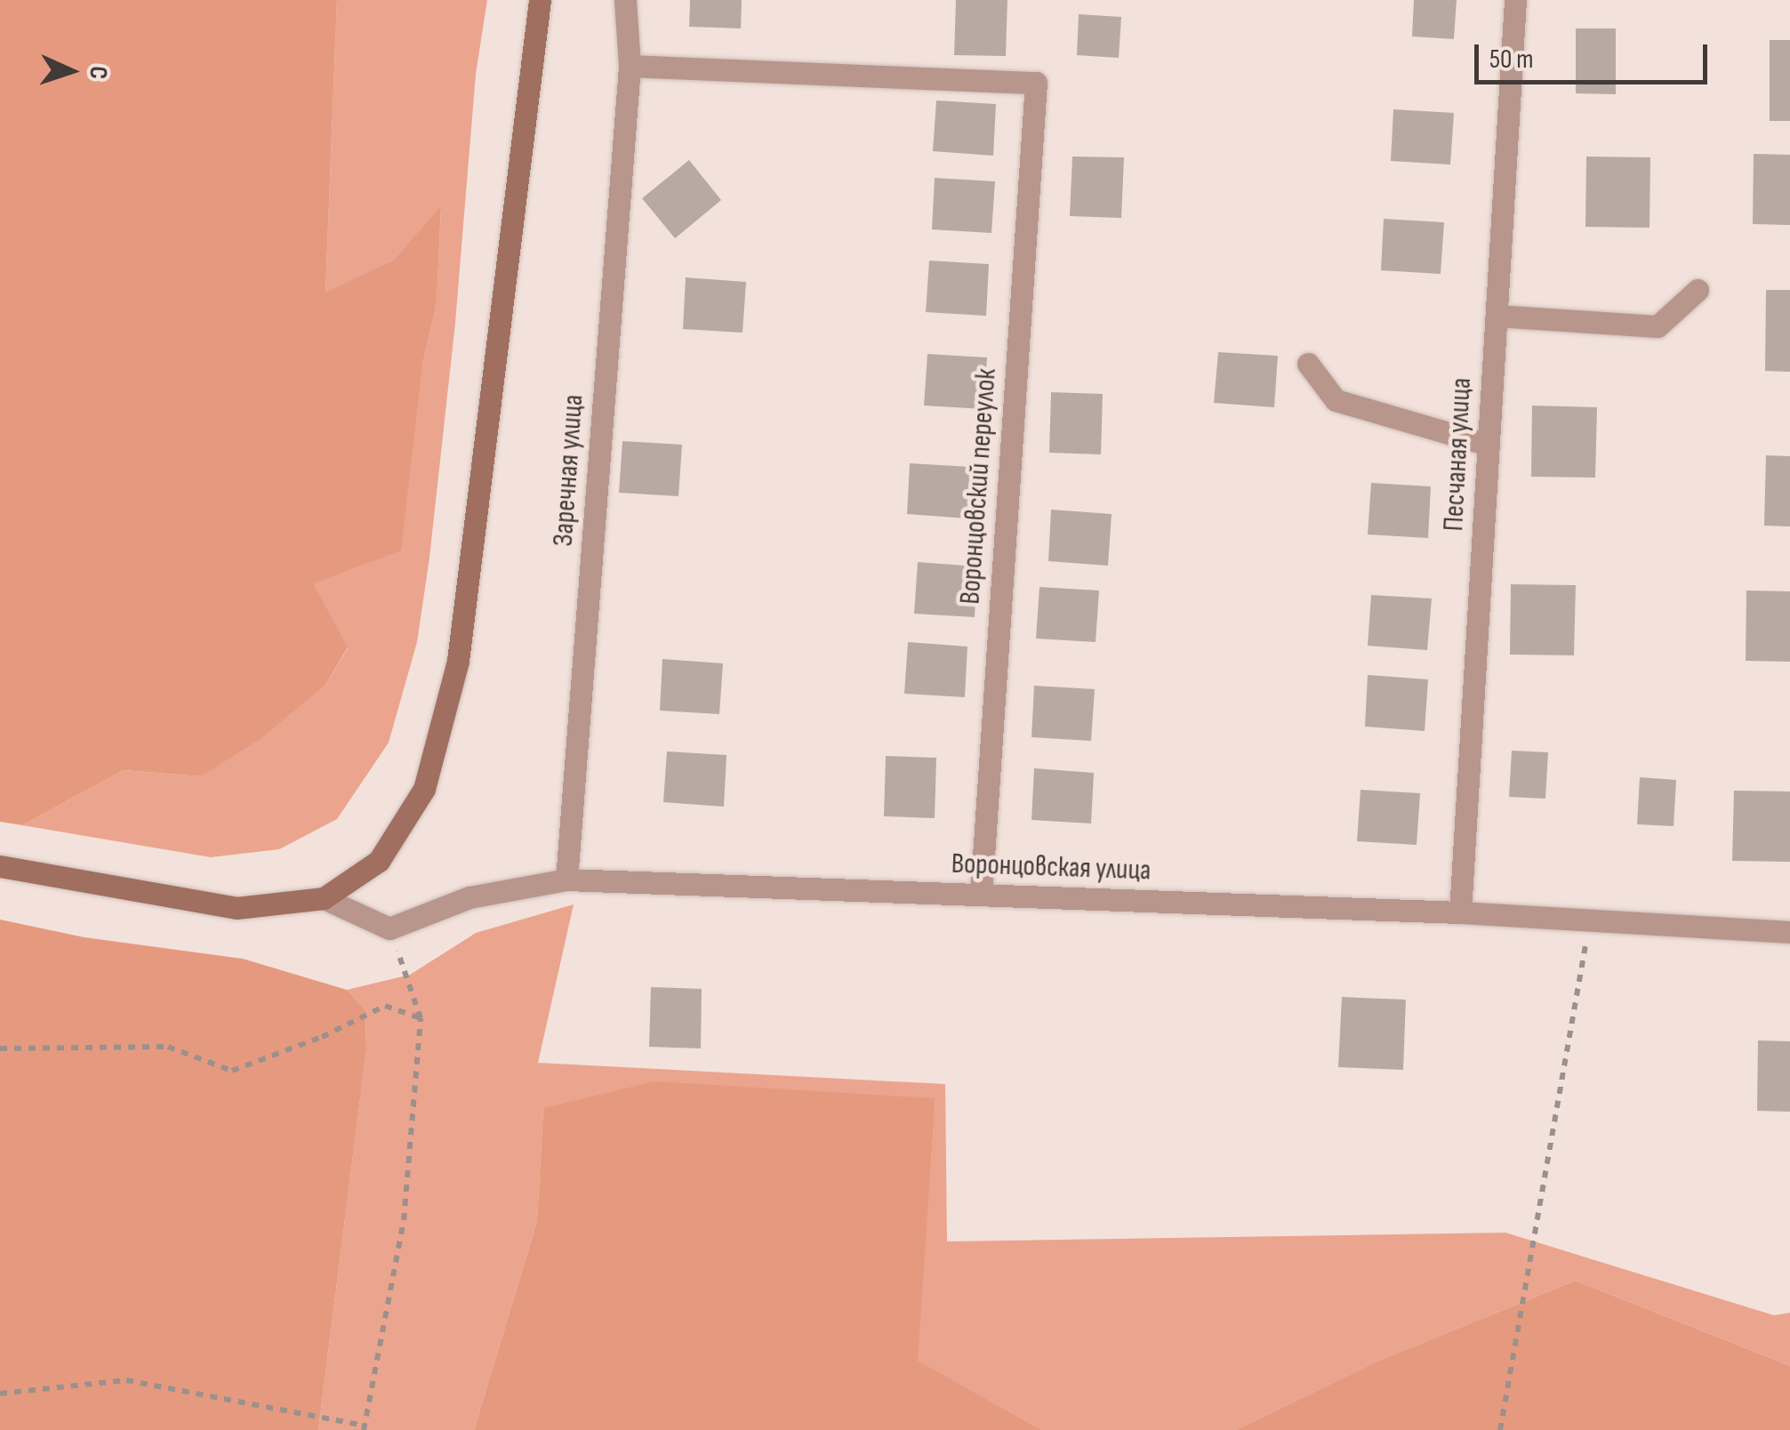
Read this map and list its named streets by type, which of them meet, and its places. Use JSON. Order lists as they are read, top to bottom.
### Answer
{
  "streets": {
    "street": [
      "Песчаная улица",
      "Заречная улица",
      "Воронцовский переулок",
      "Воронцовская улица"
    ]
  },
  "crossings": [
    ["Песчаная улица", "Воронцовская улица"],
    ["Заречная улица", "Воронцовский переулок"],
    ["Заречная улица", "Воронцовская улица"],
    ["Воронцовский переулок", "Воронцовская улица"]
  ],
  "scale_bar": "50 m",
  "north": "right"
}
